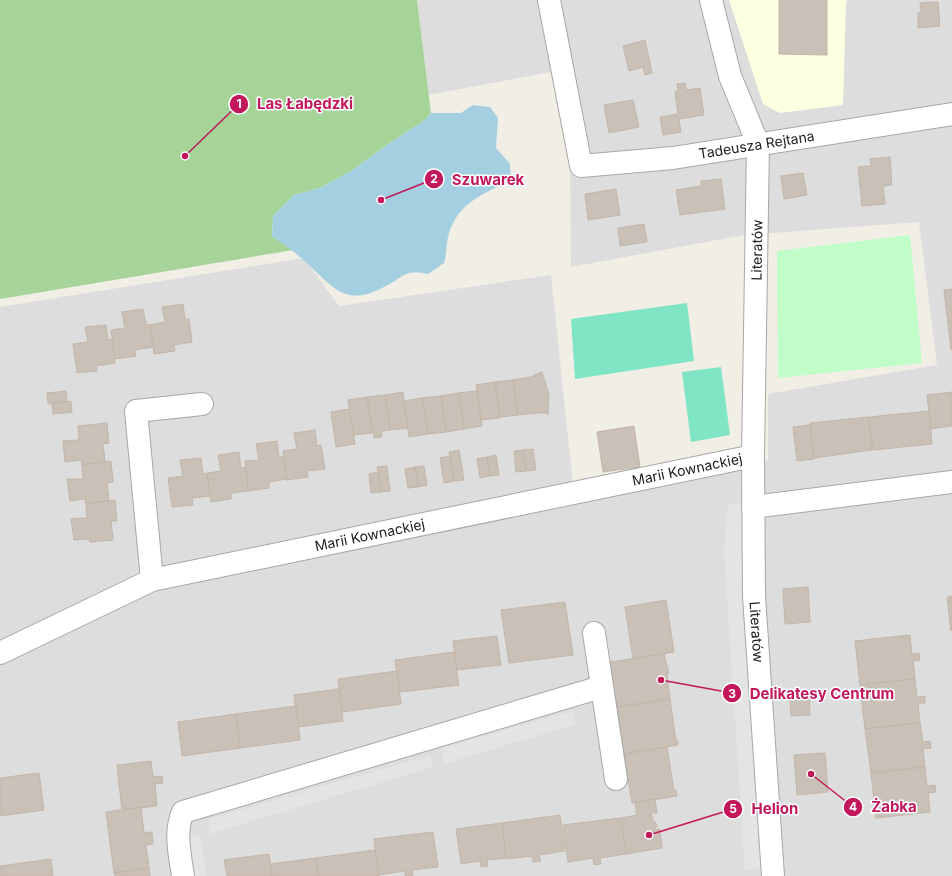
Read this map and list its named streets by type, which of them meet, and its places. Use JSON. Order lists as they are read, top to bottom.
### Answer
{
  "streets": {
    "street": ["Tadeusza Rejtana", "Literatów", "Marii Kownackiej"]
  },
  "crossings": [
    ["Tadeusza Rejtana", "Literatów"],
    ["Literatów", "Marii Kownackiej"]
  ],
  "places": [
    "Las Łabędzki",
    "Szuwarek",
    "Delikatesy Centrum",
    "Żabka",
    "Helion"
  ]
}
